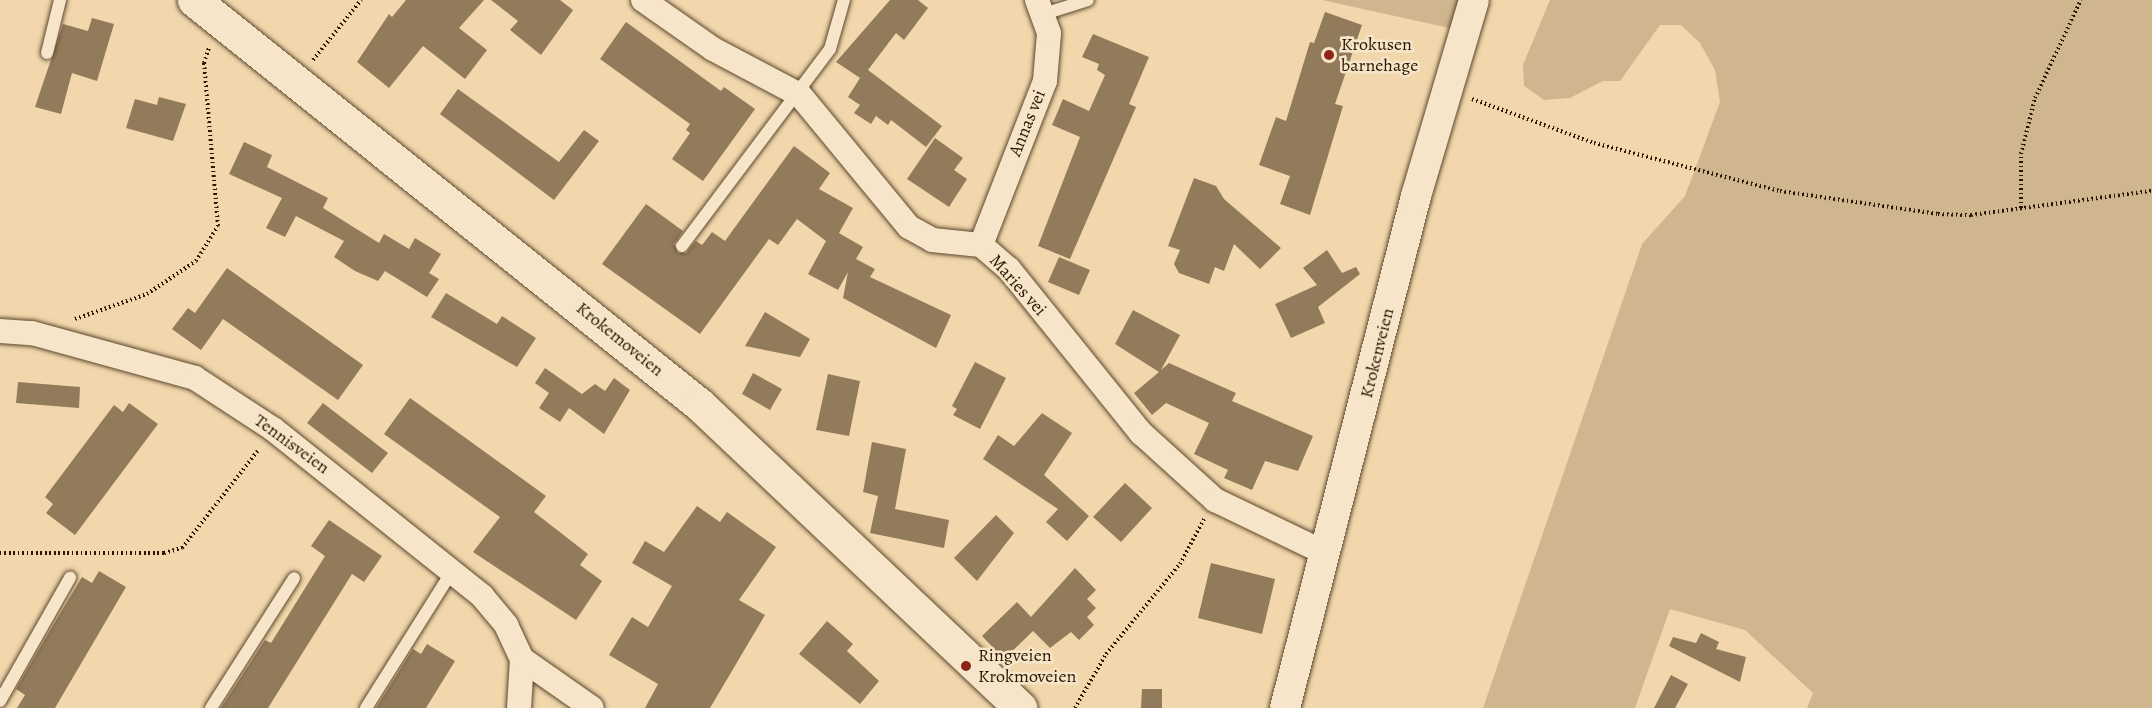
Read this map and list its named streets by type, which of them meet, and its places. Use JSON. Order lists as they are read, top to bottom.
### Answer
{
  "streets": {
    "main road": ["Krokemoveien"],
    "street": [
      "Annas vei",
      "Maries vei",
      "Krokenveien",
      "Tennisveien"
    ]
  },
  "crossings": [
    ["Annas vei", "Maries vei"],
    ["Maries vei", "Krokenveien"]
  ],
  "places": ["Krokusen barnehage", "Ringveien Krokmoveien"]
}
